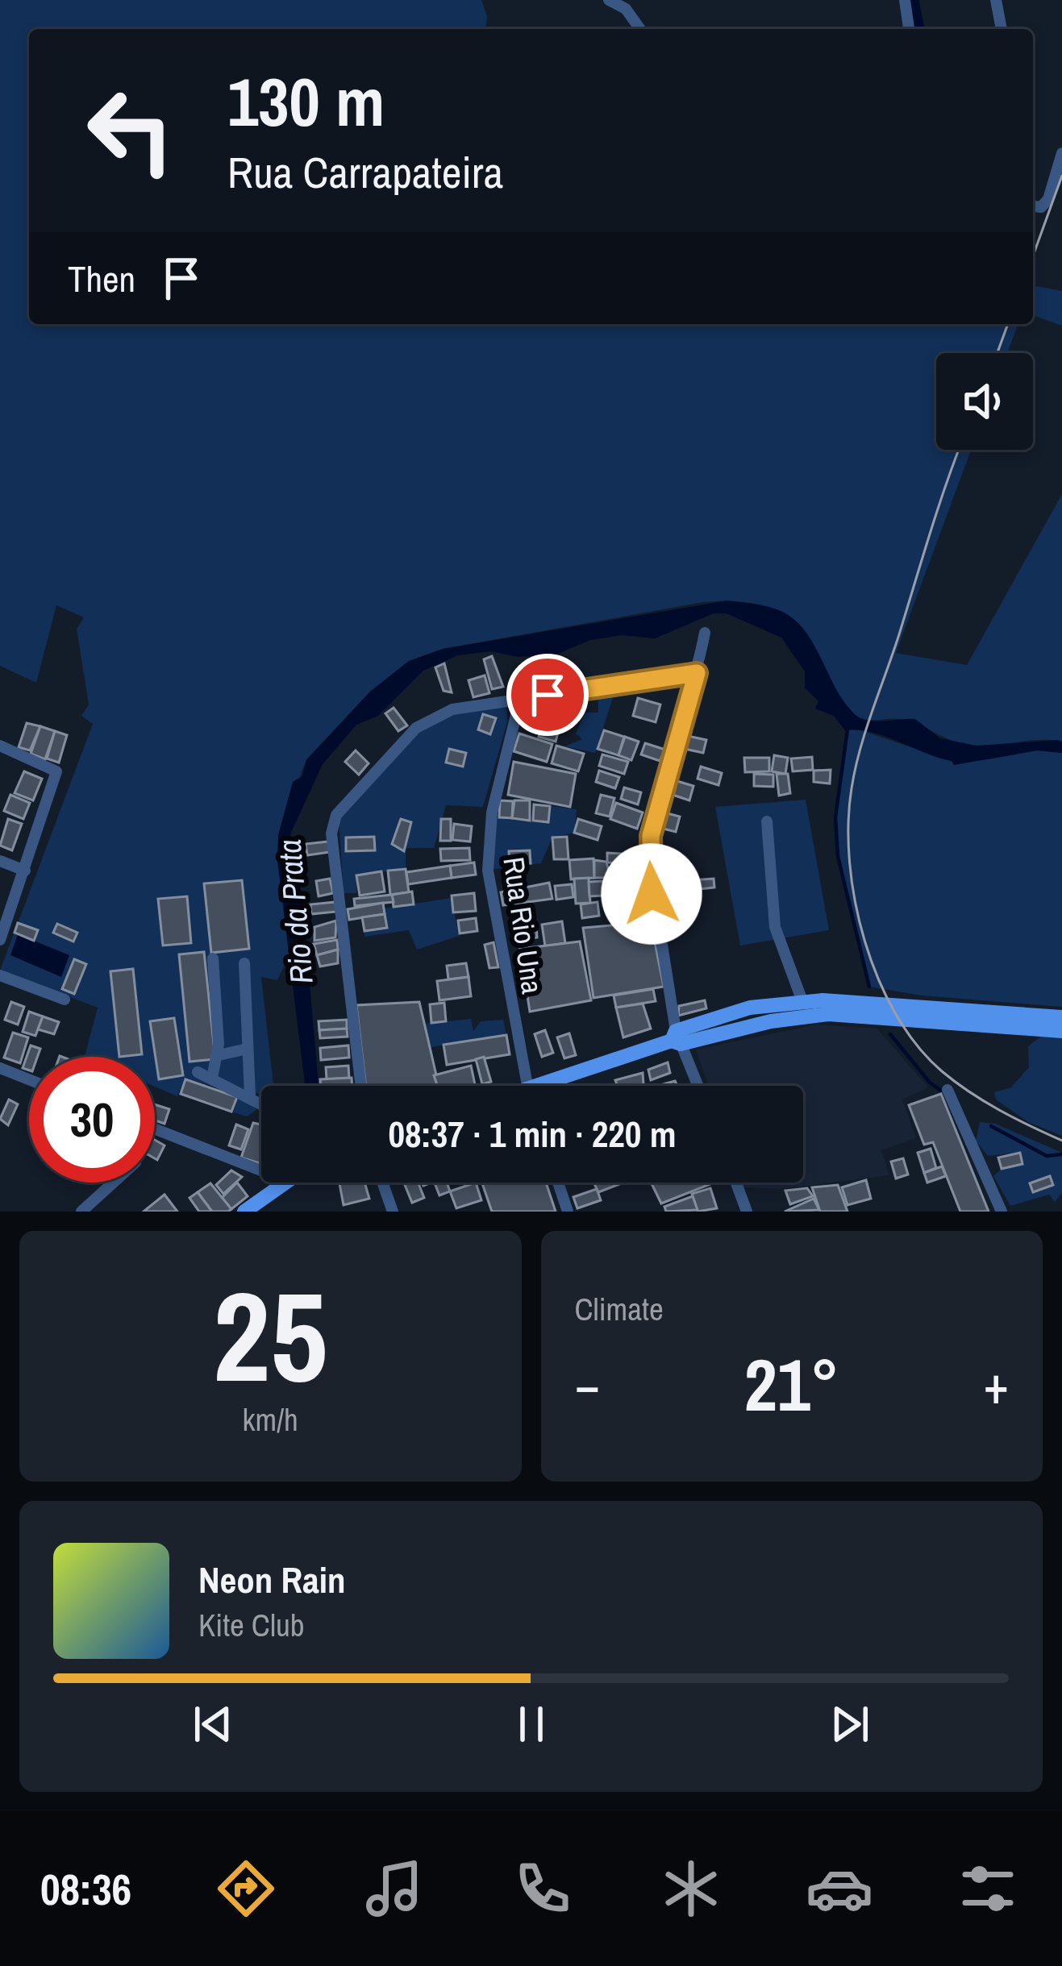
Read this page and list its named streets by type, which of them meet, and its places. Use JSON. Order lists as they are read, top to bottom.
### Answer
{
  "streets": {
    "street": ["Rua Rio Una"]
  },
  "water": ["Rio da Prata"],
  "page": {
    "turn": ["130 m", "Rua Carrapateira"],
    "then": "Then",
    "limit": "30",
    "trip": "08:37 · 1 min · 220 m",
    "tile": [
      ["25", "km/h"],
      "Climate"
    ],
    "heat": ["−", "21°", "+"],
    "song": ["Neon Rain", "Kite Club"],
    "tabs": "08:36"
  }
}
